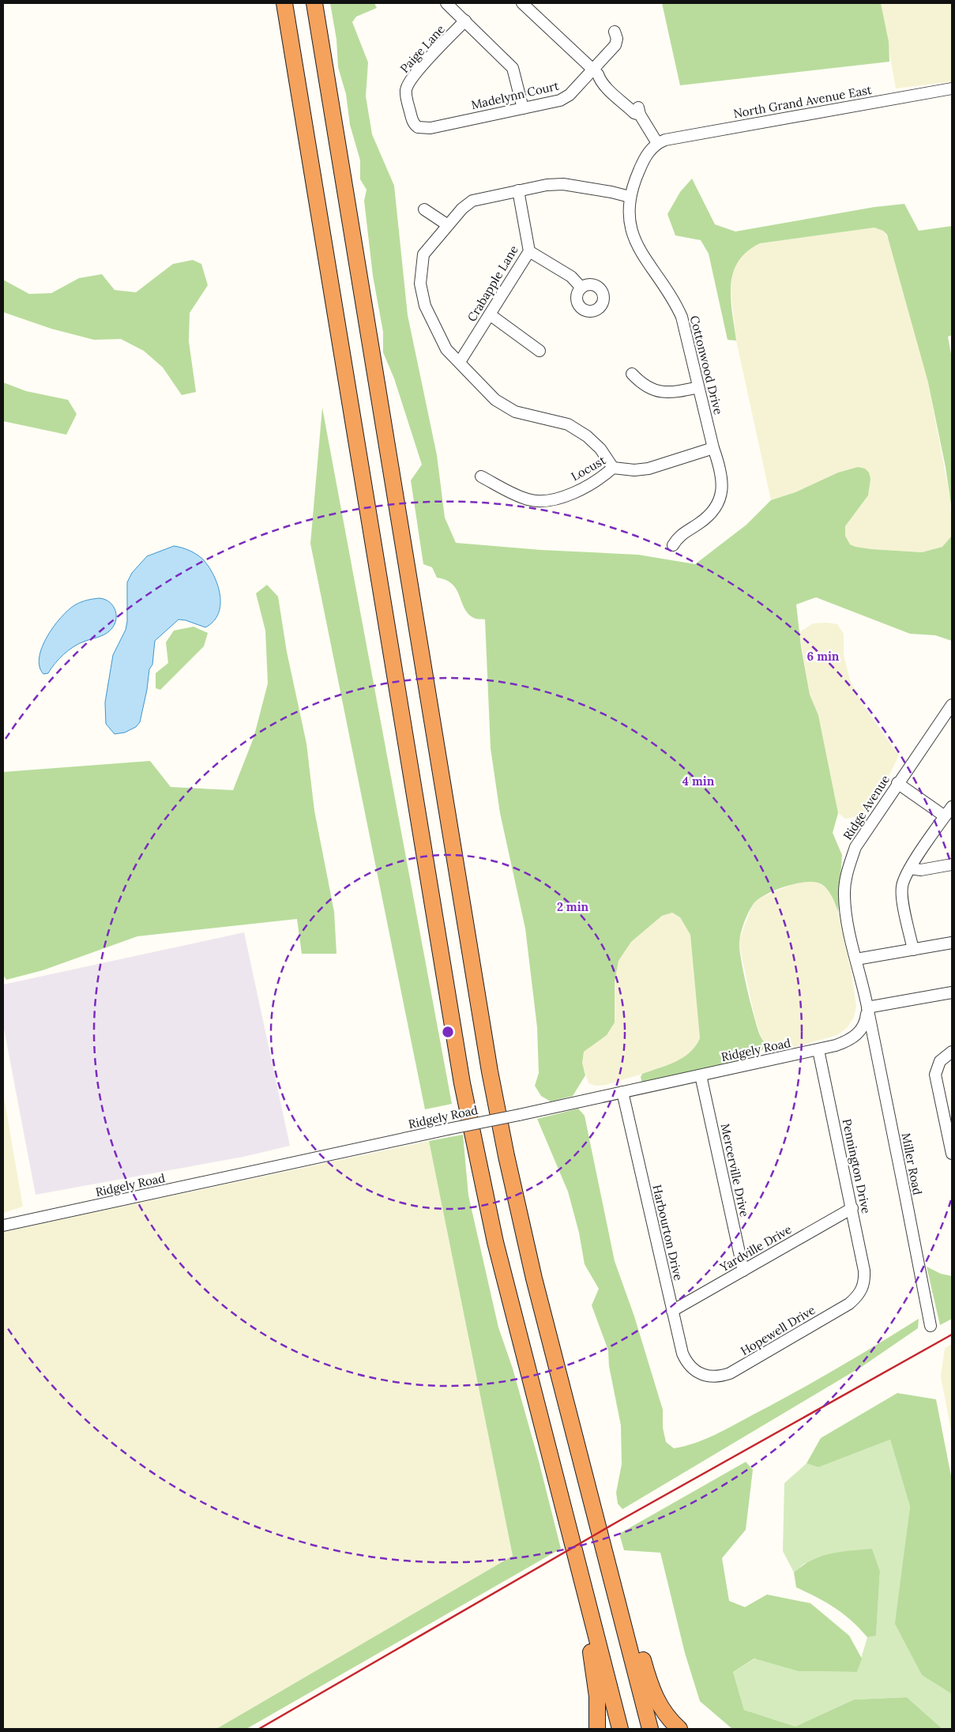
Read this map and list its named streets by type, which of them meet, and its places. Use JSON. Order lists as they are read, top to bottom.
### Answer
{
  "streets": {
    "street": [
      "Paige Lane",
      "Madelynn Court",
      "North Grand Avenue East",
      "Crabapple Lane",
      "Cottonwood Drive",
      "Locust",
      "Ridge Avenue",
      "Ridgely Road",
      "Miller Road",
      "Pennington Drive",
      "Mercerville Drive",
      "Harbourton Drive",
      "Yardville Drive",
      "Hopewell Drive"
    ]
  },
  "crossings": [
    ["Paige Lane", "Madelynn Court"],
    ["North Grand Avenue East", "Cottonwood Drive"],
    ["Cottonwood Drive", "Locust"],
    ["Ridge Avenue", "Ridgely Road"],
    ["Ridge Avenue", "Miller Road"],
    ["Ridgely Road", "Miller Road"],
    ["Ridgely Road", "Pennington Drive"],
    ["Ridgely Road", "Mercerville Drive"],
    ["Ridgely Road", "Harbourton Drive"],
    ["Pennington Drive", "Yardville Drive"],
    ["Pennington Drive", "Hopewell Drive"],
    ["Mercerville Drive", "Yardville Drive"],
    ["Harbourton Drive", "Yardville Drive"],
    ["Harbourton Drive", "Hopewell Drive"]
  ],
  "rings": ["6 min", "4 min", "2 min"]
}
